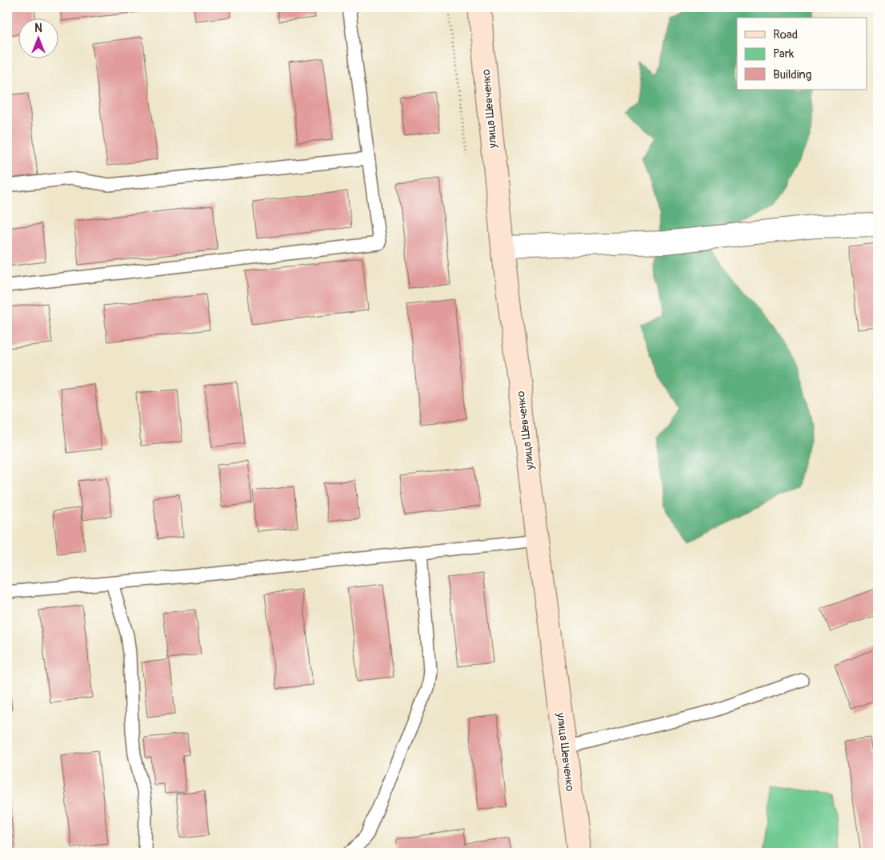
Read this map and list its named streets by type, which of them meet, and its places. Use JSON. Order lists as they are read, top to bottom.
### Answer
{
  "streets": {
    "street": ["улица Шевченко"]
  },
  "legend": ["Road", "Park", "Building"],
  "north": "top"
}
